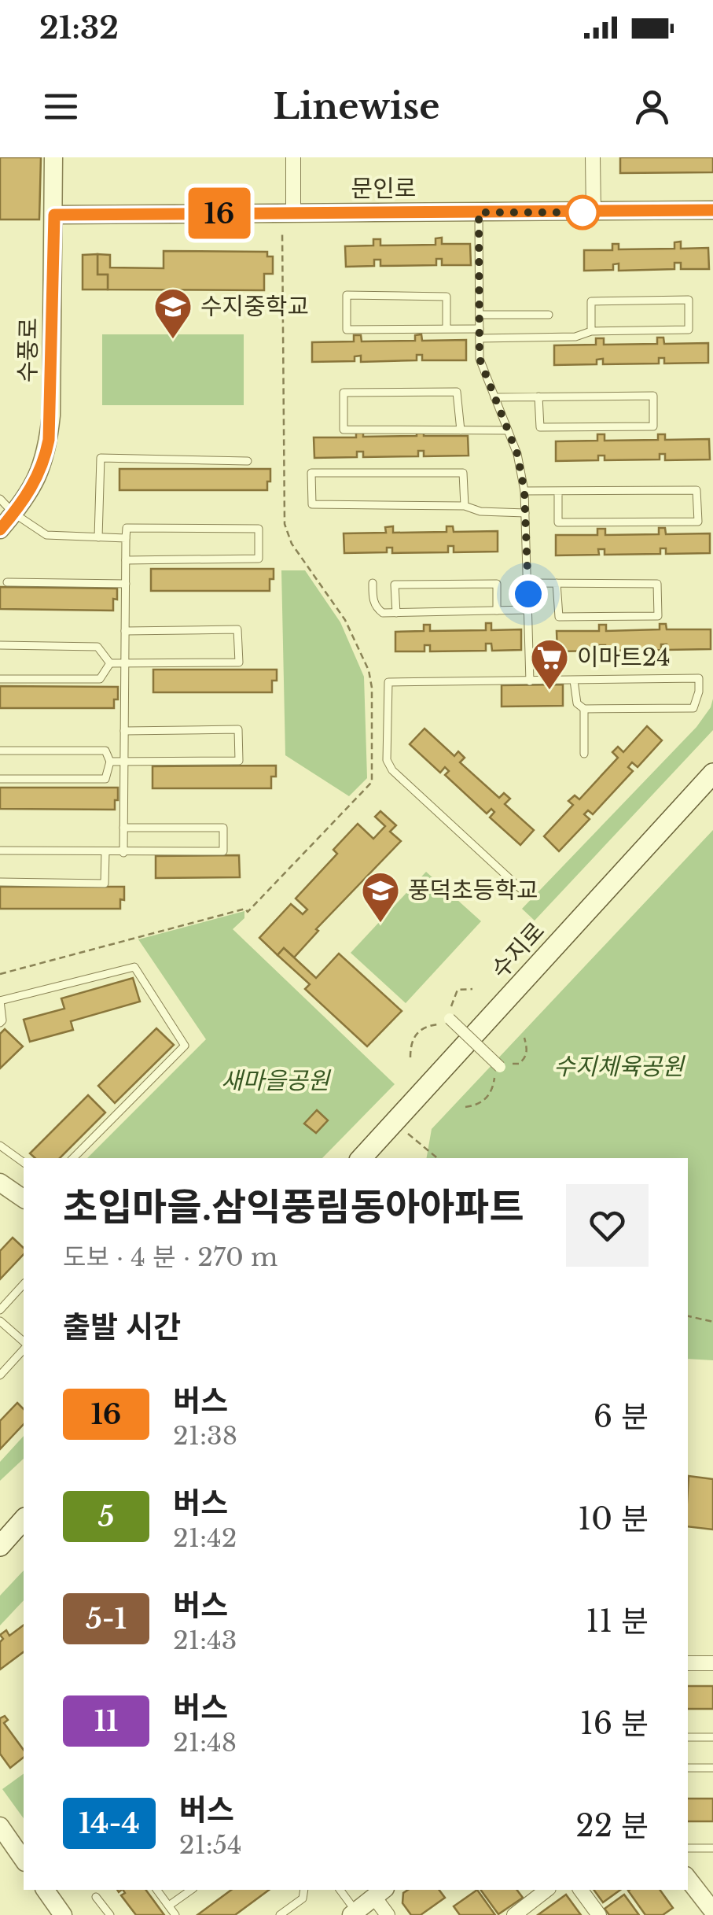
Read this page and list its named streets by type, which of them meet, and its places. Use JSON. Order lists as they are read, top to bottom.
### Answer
{
  "streets": {
    "main road": ["수지로"],
    "street": ["문인로", "수풍로"]
  },
  "crossings": [
    ["문인로", "수풍로"]
  ],
  "parks": ["수지체육공원", "새마을공원"],
  "places": {
    "school or university": ["수지중학교", "풍덕초등학교"],
    "supermarket": ["이마트24"]
  },
  "lines": ["bus line 16"],
  "page": {
    "status": "21:32",
    "header": "Linewise",
    "on_map": "16",
    "heading": [
      ["초입마을.삼익풍림동아아파트", "도보 · 4 분 · 270 m"],
      "출발 시간"
    ],
    "list": [
      {
        "mark": "16",
        "name": "버스",
        "note": "21:38",
        "value": "6 분"
      },
      {
        "mark": "5",
        "name": "버스",
        "note": "21:42",
        "value": "10 분"
      },
      {
        "mark": "5-1",
        "name": "버스",
        "note": "21:43",
        "value": "11 분"
      },
      {
        "mark": "11",
        "name": "버스",
        "note": "21:48",
        "value": "16 분"
      },
      {
        "mark": "14-4",
        "name": "버스",
        "note": "21:54",
        "value": "22 분"
      }
    ]
  }
}
